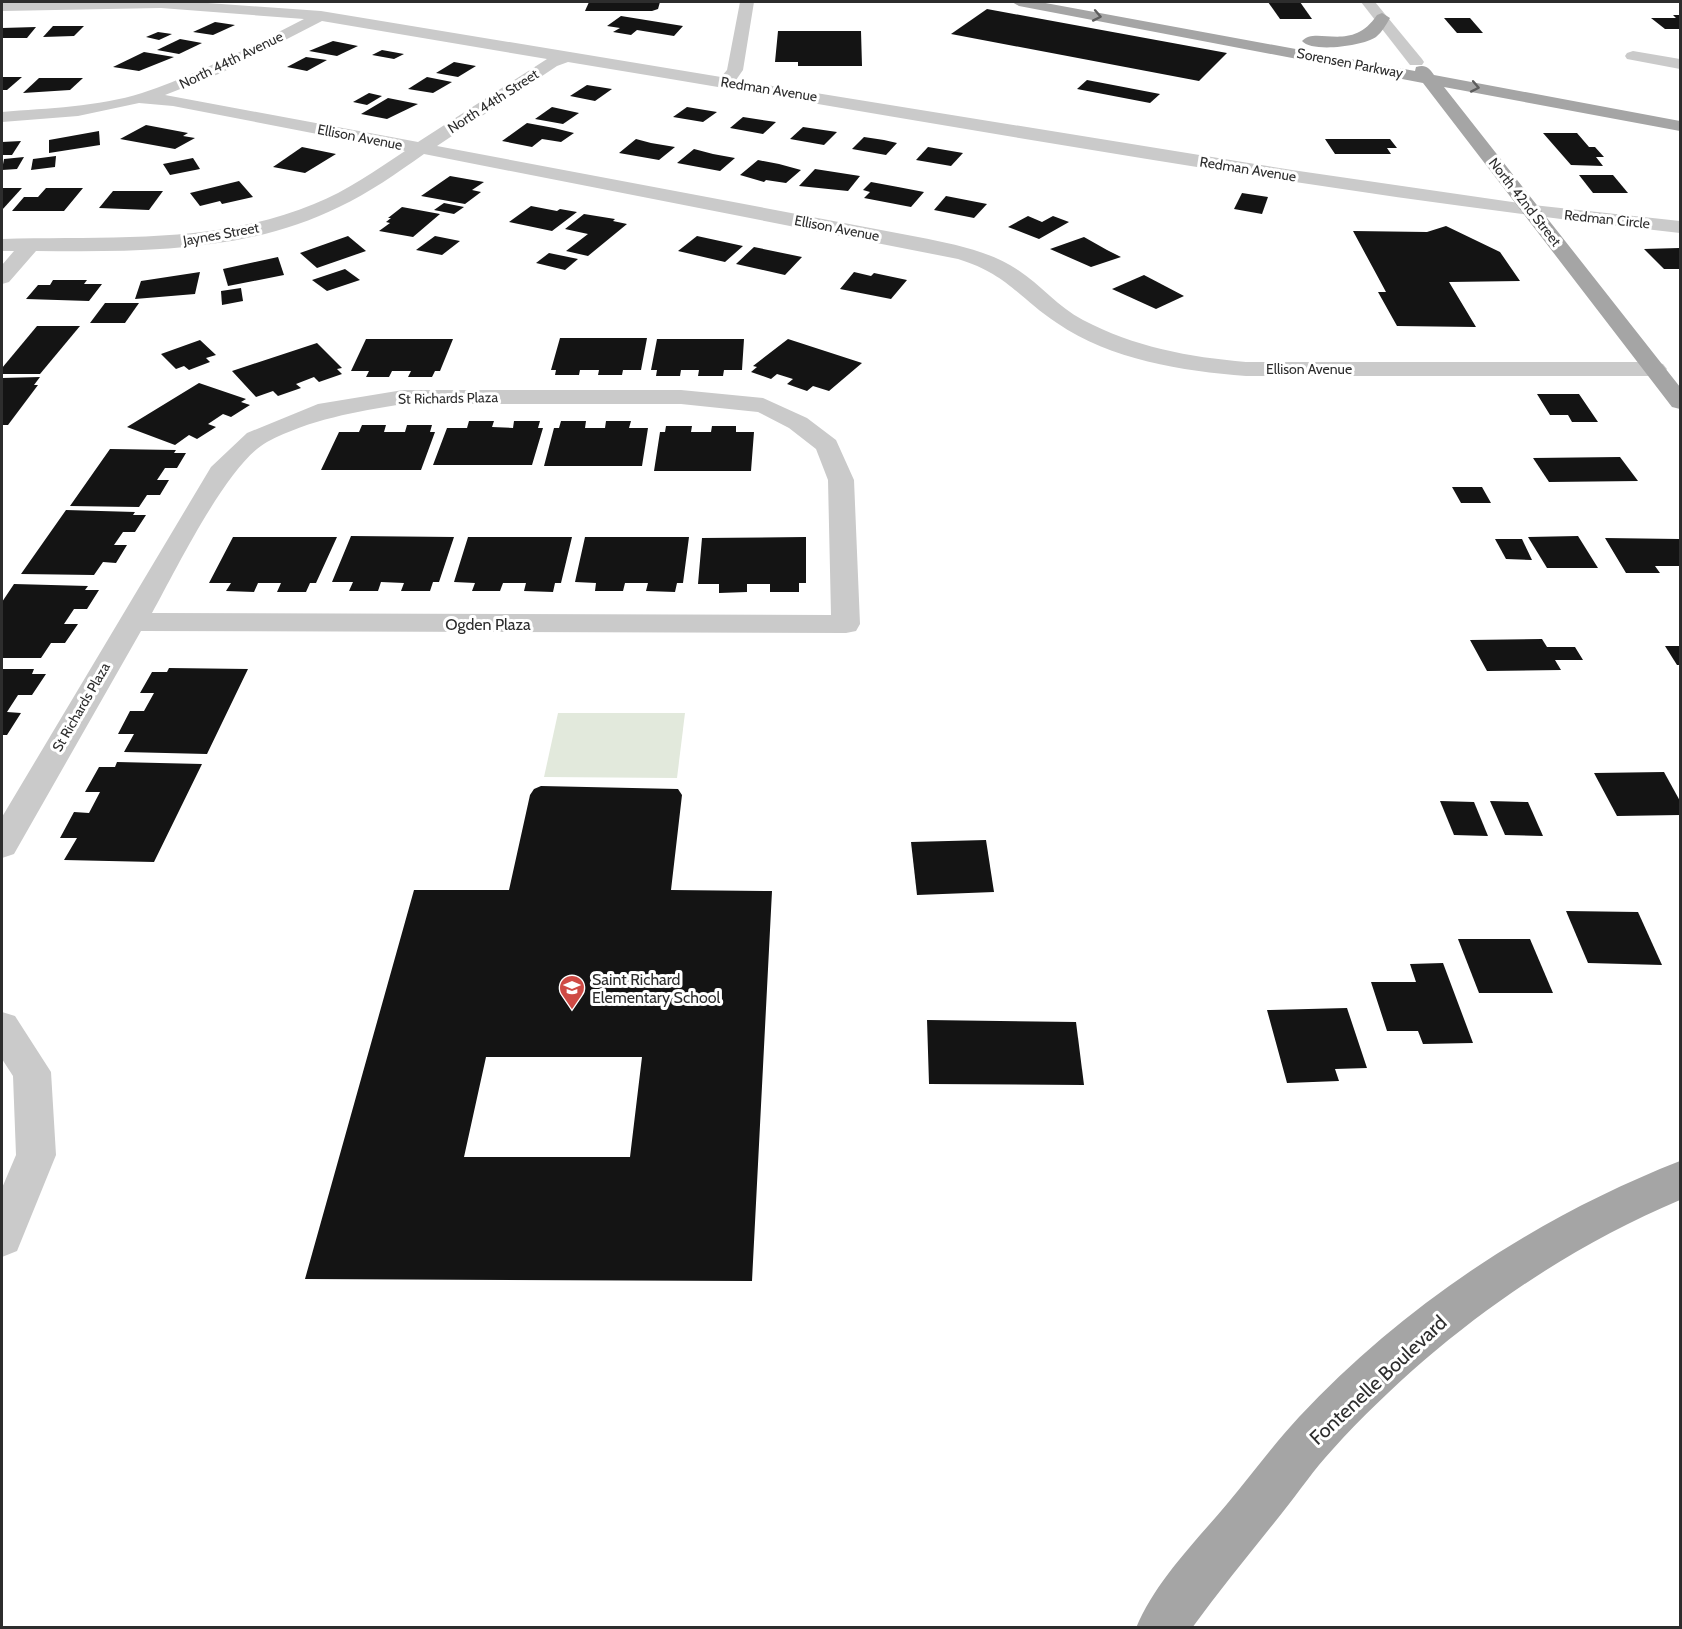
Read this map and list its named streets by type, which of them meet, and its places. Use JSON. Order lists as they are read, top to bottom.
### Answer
{
  "streets": {
    "main road": ["Sorensen Parkway", "North 42nd Street", "Fontenelle Boulevard"],
    "street": [
      "North 44th Avenue",
      "Redman Avenue",
      "North 44th Street",
      "Ellison Avenue",
      "Redman Circle",
      "Jaynes Street",
      "St Richards Plaza",
      "Ogden Plaza"
    ]
  },
  "crossings": [
    ["North 44th Avenue", "Redman Avenue"],
    ["North 44th Avenue", "Ellison Avenue"],
    ["Sorensen Parkway", "North 42nd Street"],
    ["Redman Avenue", "North 44th Street"],
    ["Redman Avenue", "North 42nd Street"],
    ["Redman Avenue", "Redman Circle"],
    ["North 44th Street", "Ellison Avenue"],
    ["North 44th Street", "Jaynes Street"],
    ["Ellison Avenue", "North 42nd Street"],
    ["Ellison Avenue", "Jaynes Street"],
    ["North 42nd Street", "Redman Circle"],
    ["St Richards Plaza", "Ogden Plaza"]
  ],
  "places": {
    "school or university": ["Saint Richard Elementary School"]
  }
}
